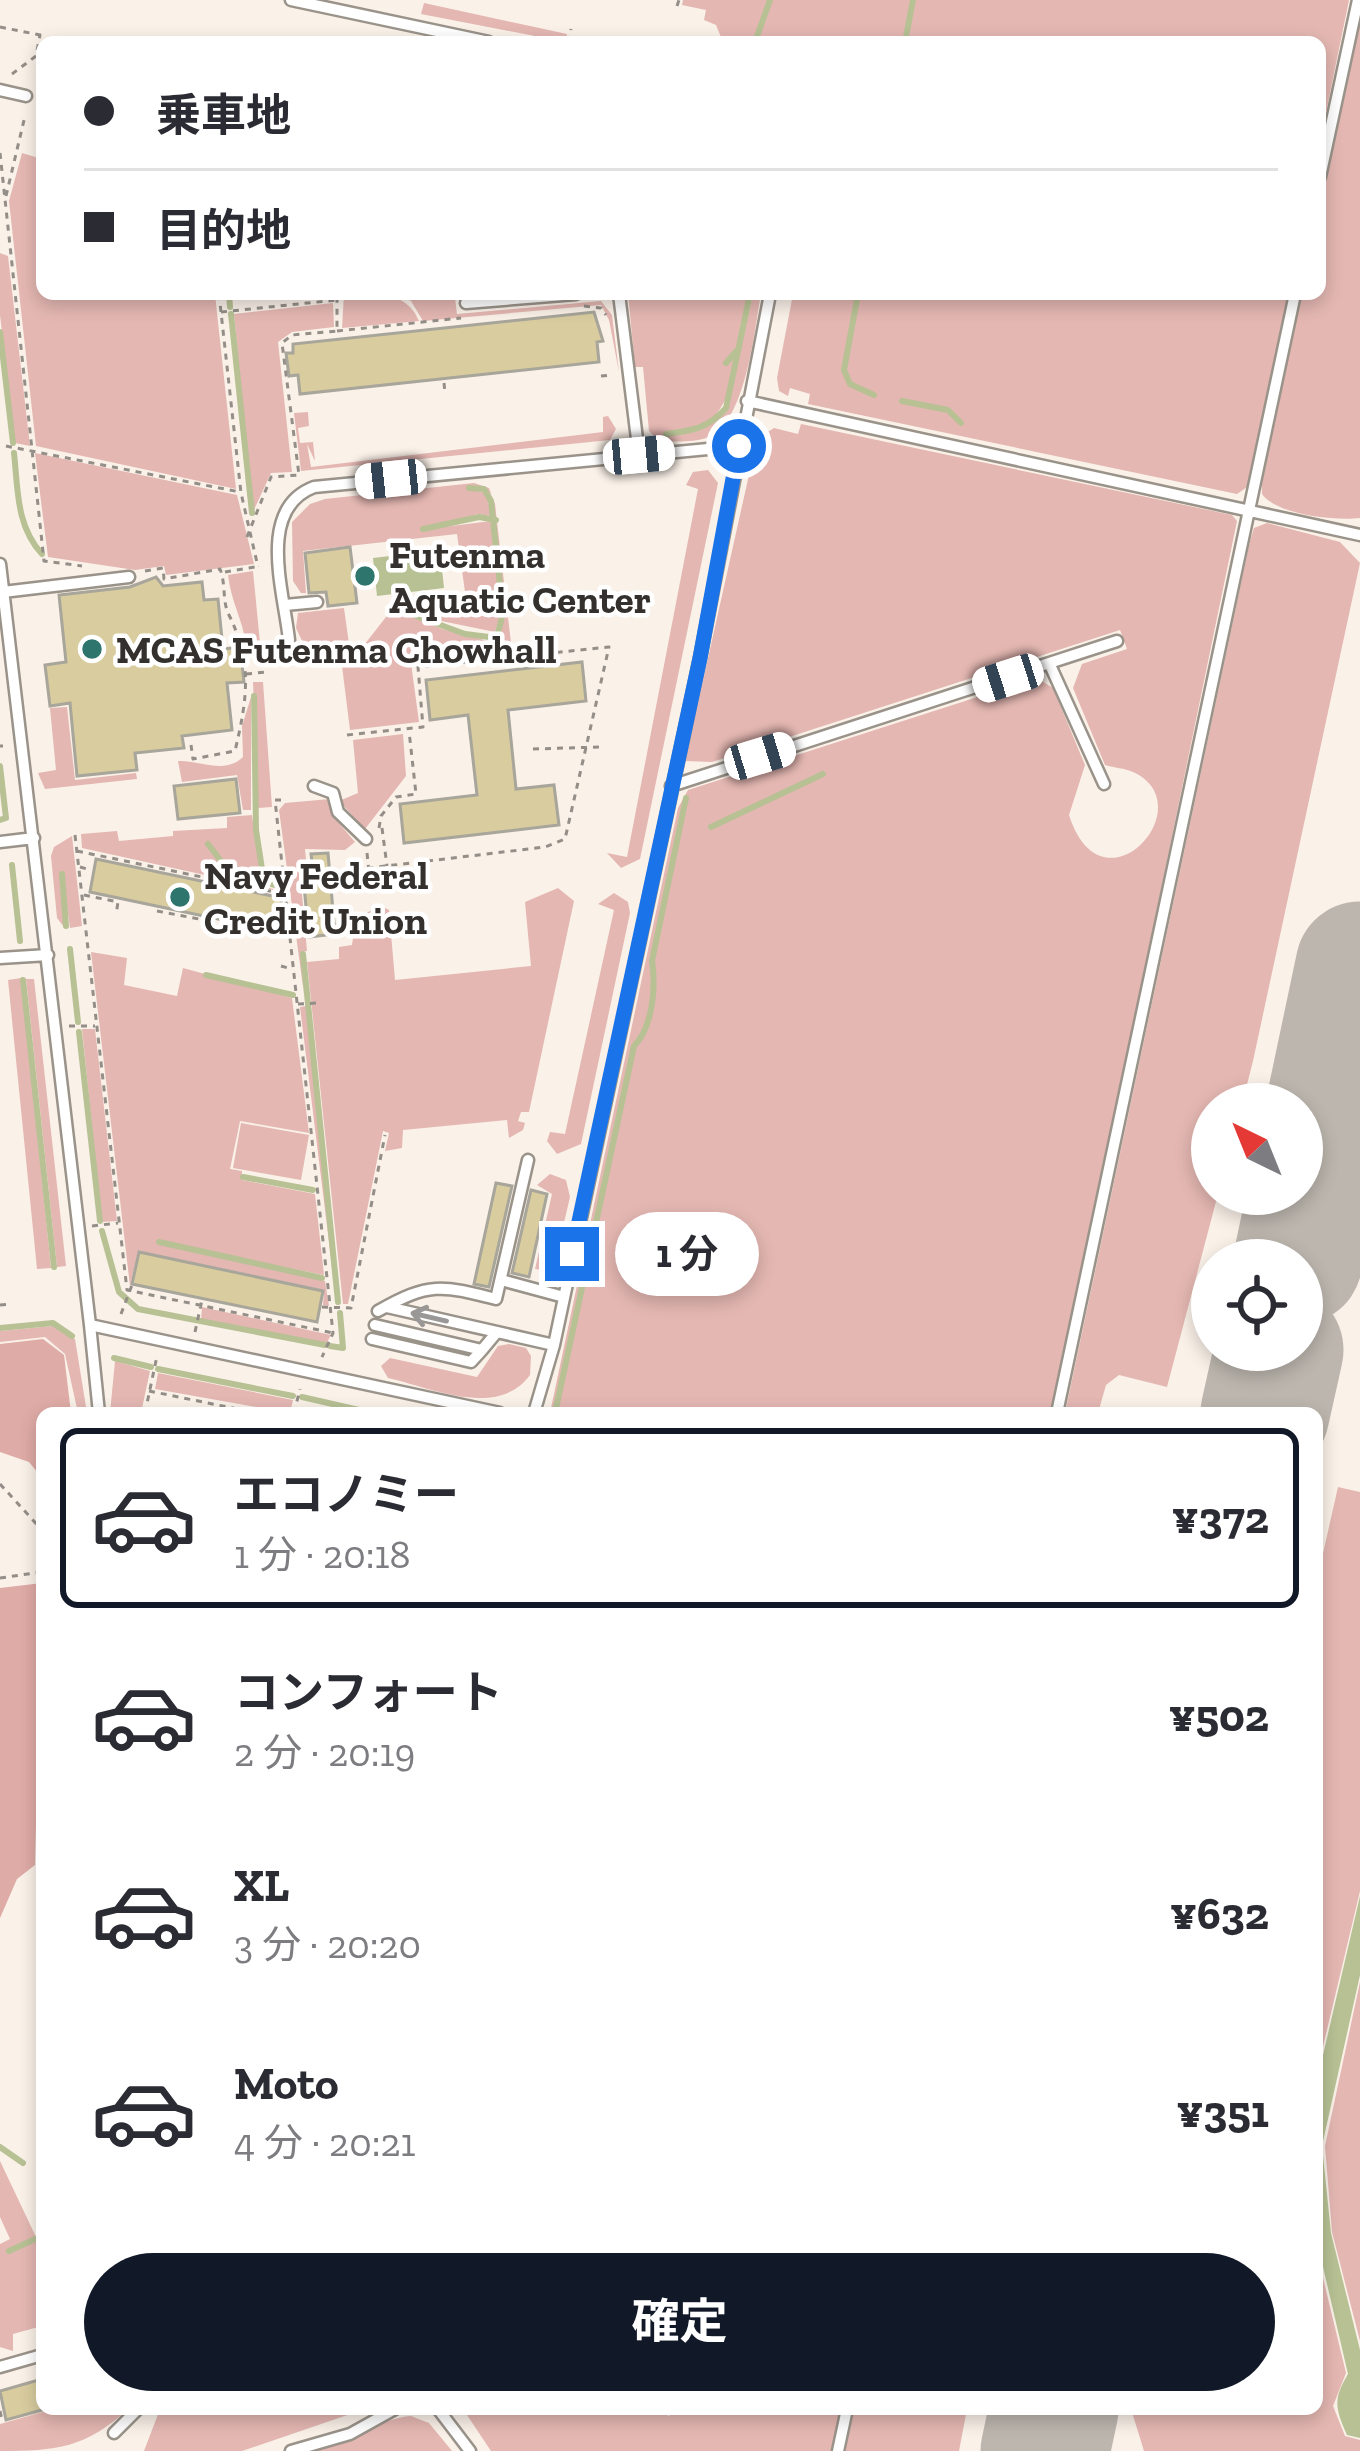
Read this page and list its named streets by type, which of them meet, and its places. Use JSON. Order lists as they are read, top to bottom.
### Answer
{
  "places": ["Futenma Aquatic Center", "MCAS Futenma Chowhall", "Navy Federal Credit Union"],
  "north": "top left",
  "page": {
    "banner": ["乗車地", "目的地"],
    "bubble": "1 分",
    "list": [
      {
        "name": "エコノミー",
        "note": "1 分 · 20:18",
        "value": "¥372"
      },
      {
        "name": "コンフォート",
        "note": "2 分 · 20:19",
        "value": "¥502"
      },
      {
        "name": "XL",
        "note": "3 分 · 20:20",
        "value": "¥632"
      },
      {
        "name": "Moto",
        "note": "4 分 · 20:21",
        "value": "¥351"
      }
    ],
    "buttons": "確定"
  }
}
